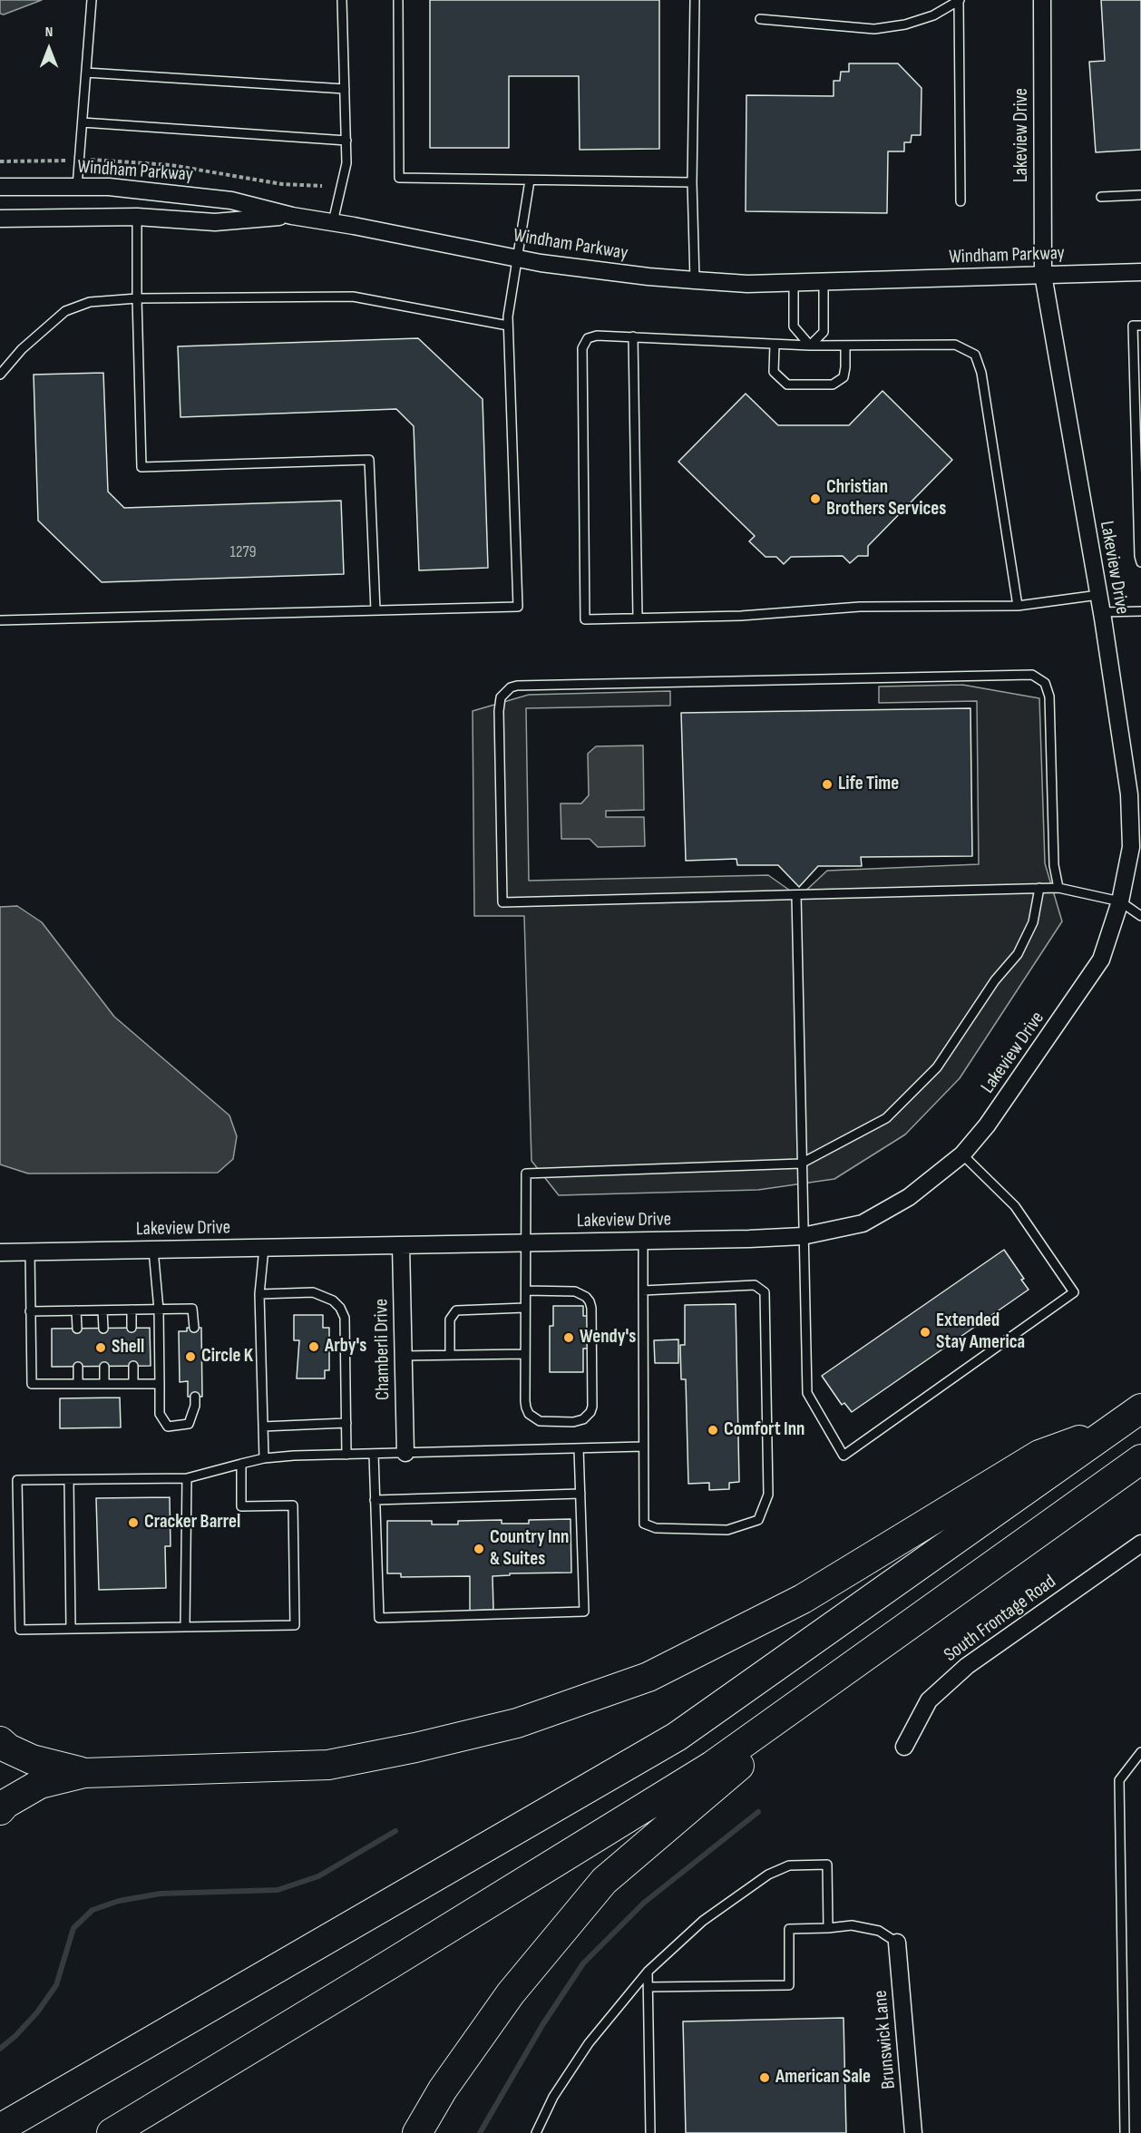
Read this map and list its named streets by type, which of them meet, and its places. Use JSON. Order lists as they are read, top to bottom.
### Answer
{
  "streets": {
    "street": [
      "Lakeview Drive",
      "Windham Parkway",
      "Chamberli Drive",
      "South Frontage Road",
      "Brunswick Lane"
    ]
  },
  "crossings": [
    ["Lakeview Drive", "Windham Parkway"],
    ["Lakeview Drive", "Chamberli Drive"]
  ],
  "places": [
    "Christian Brothers Services",
    "Life Time",
    "Extended Stay America",
    "Wendy's",
    "Arby's",
    "Shell",
    "Circle K",
    "Comfort Inn",
    "Cracker Barrel",
    "Country Inn & Suites",
    "American Sale"
  ],
  "house_numbers": ["1279"],
  "north": "top"
}
